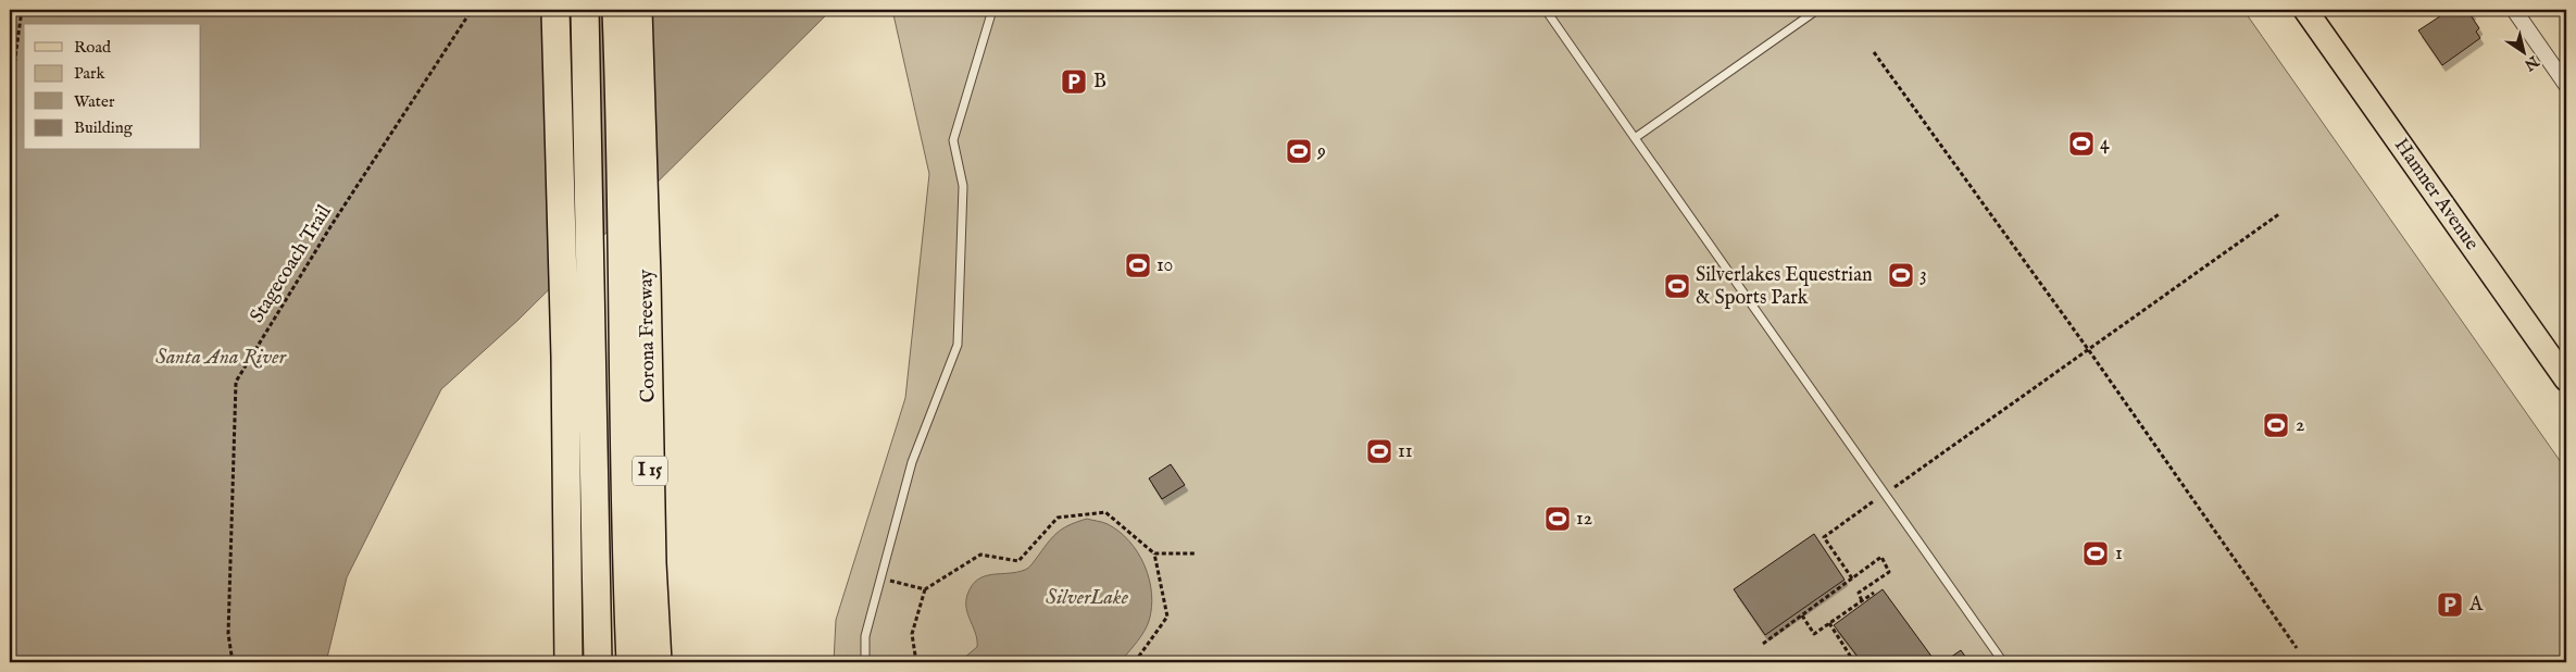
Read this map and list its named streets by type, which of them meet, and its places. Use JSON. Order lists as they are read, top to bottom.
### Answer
{
  "streets": {
    "highway": ["Corona Freeway", "I 15"],
    "main road": ["Hamner Avenue"],
    "path": ["Stagecoach Trail"]
  },
  "water": ["Santa Ana River", "SilverLake"],
  "places": {
    "parking": ["B", "A"],
    "sports": [
      "4",
      "9",
      "10",
      "3",
      "Silverlakes Equestrian & Sports Park",
      "2",
      "11",
      "12",
      "1"
    ]
  },
  "legend": [
    "Road",
    "Park",
    "Water",
    "Building"
  ],
  "north": "bottom right"
}
